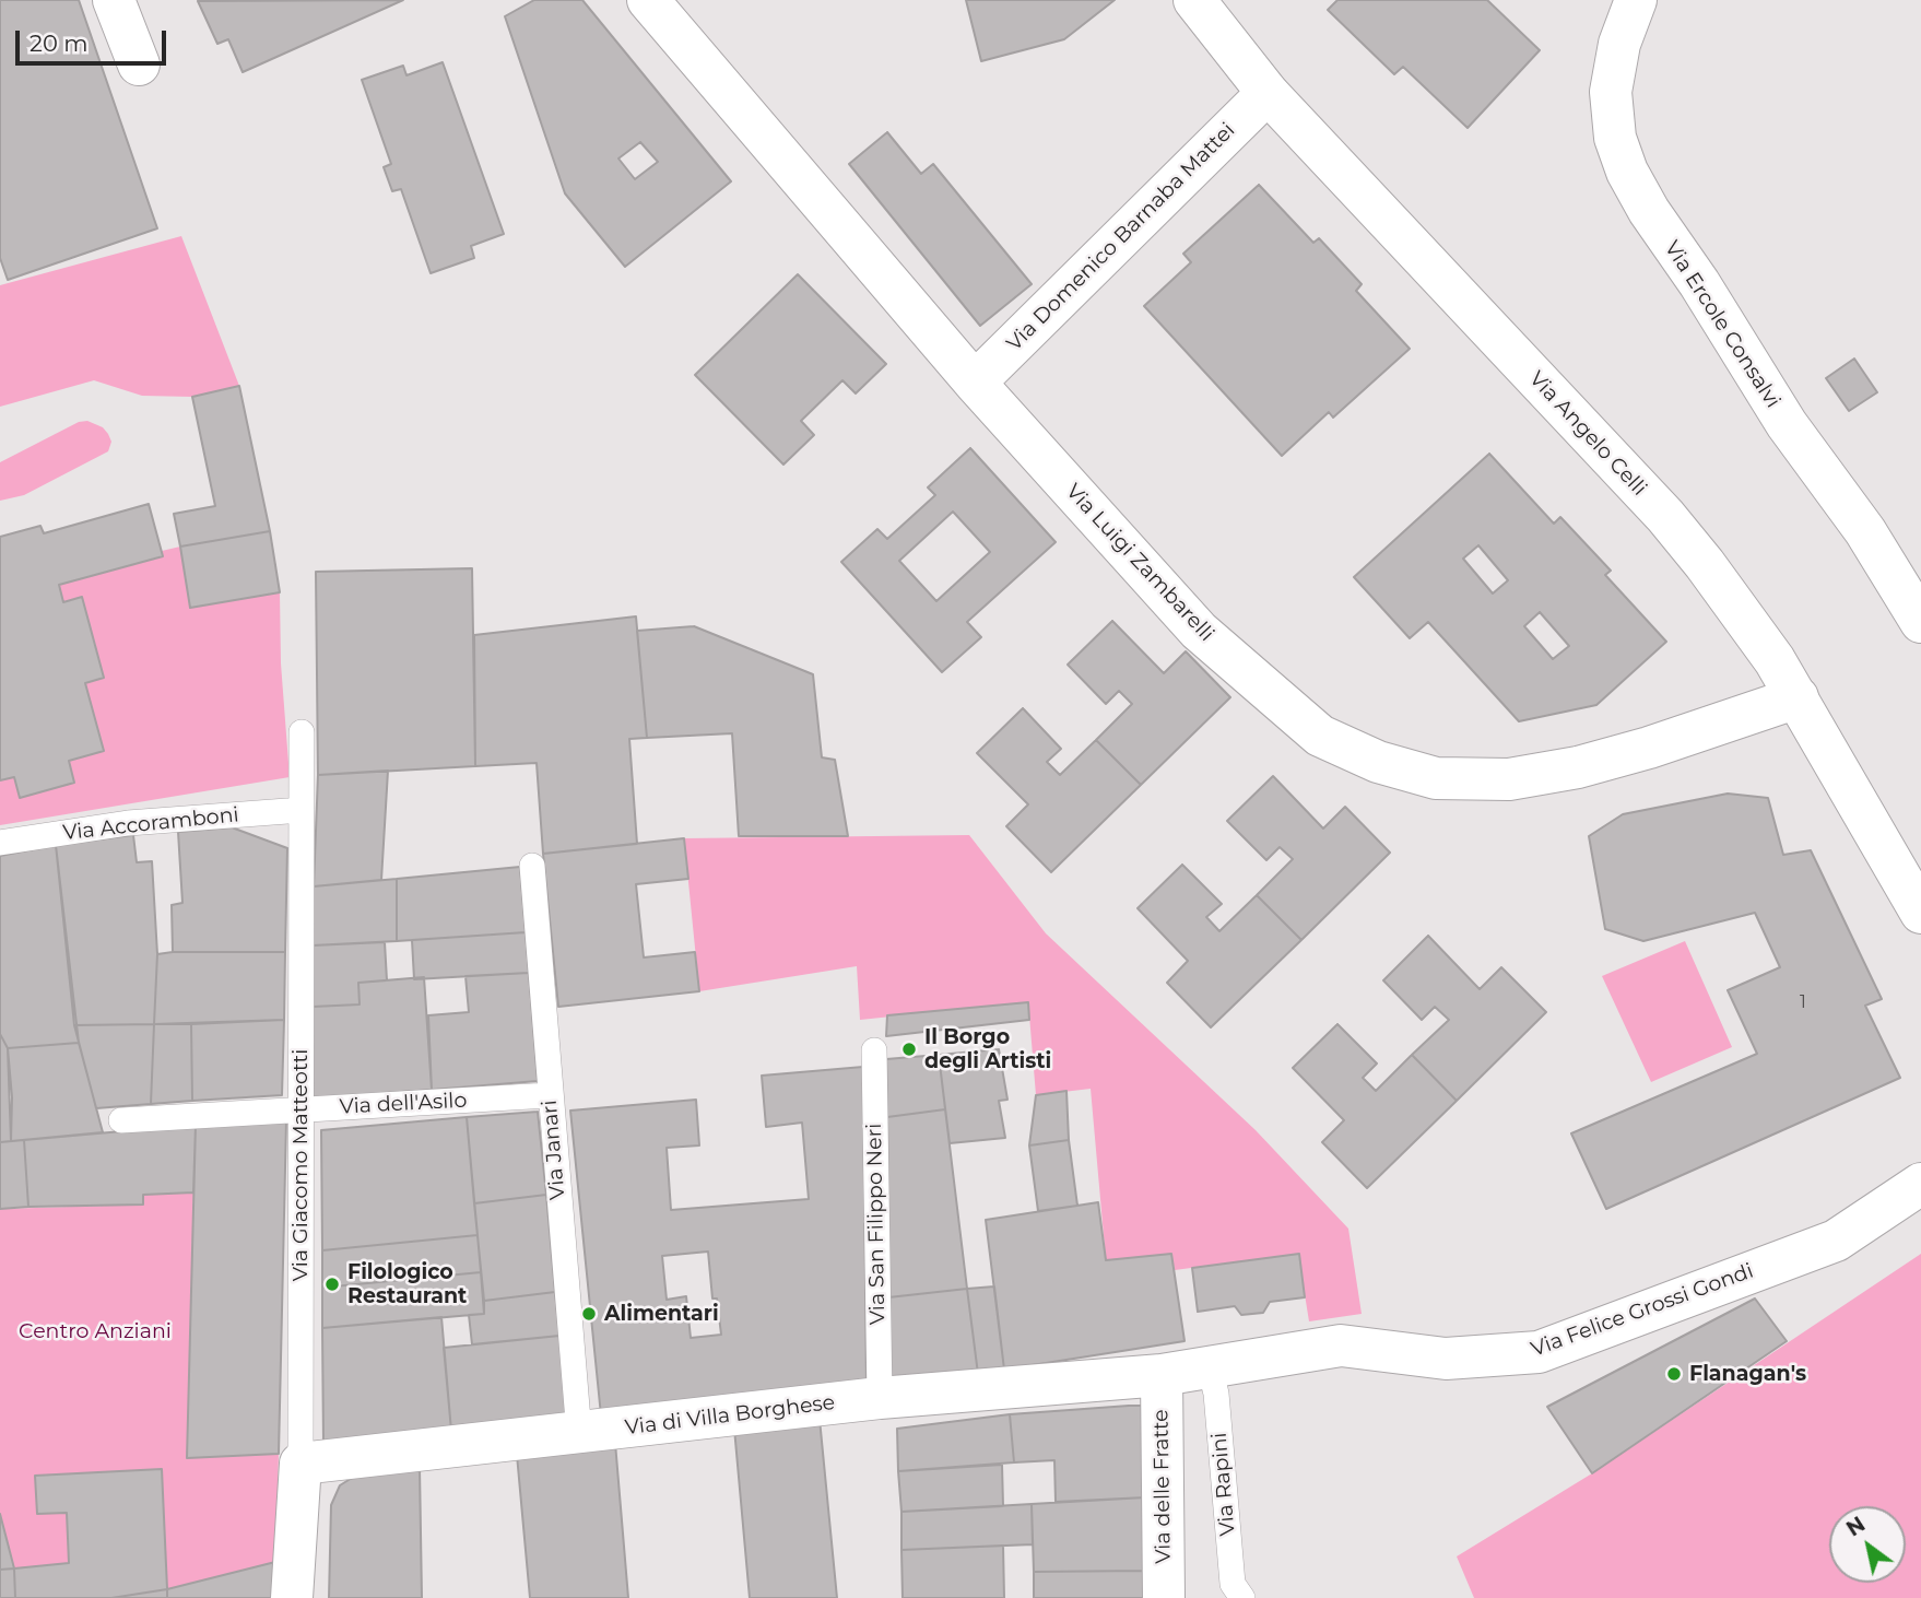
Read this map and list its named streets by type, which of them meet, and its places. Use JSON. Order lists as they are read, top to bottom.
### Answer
{
  "streets": {
    "street": [
      "Via Domenico Barnaba Mattei",
      "Via Ercole Consalvi",
      "Via Angelo Celli",
      "Via Luigi Zambarelli",
      "Via Giacomo Matteotti",
      "Via Felice Grossi Gondi",
      "Via di Villa Borghese",
      "Via delle Fratte"
    ],
    "lane": [
      "Via Accoramboni",
      "Via dell'Asilo",
      "Via Janari",
      "Via San Filippo Neri",
      "Via Rapini"
    ]
  },
  "crossings": [
    ["Via Domenico Barnaba Mattei", "Via Angelo Celli"],
    ["Via Domenico Barnaba Mattei", "Via Luigi Zambarelli"],
    ["Via Angelo Celli", "Via Luigi Zambarelli"],
    ["Via Accoramboni", "Via Giacomo Matteotti"],
    ["Via dell'Asilo", "Via Janari"],
    ["Via dell'Asilo", "Via Giacomo Matteotti"],
    ["Via Janari", "Via di Villa Borghese"],
    ["Via Giacomo Matteotti", "Via di Villa Borghese"],
    ["Via San Filippo Neri", "Via di Villa Borghese"],
    ["Via Felice Grossi Gondi", "Via di Villa Borghese"],
    ["Via Felice Grossi Gondi", "Via Rapini"],
    ["Via Felice Grossi Gondi", "Via delle Fratte"],
    ["Via di Villa Borghese", "Via delle Fratte"]
  ],
  "parks": ["Centro Anziani"],
  "places": [
    "Il Borgo degli Artisti",
    "Filologico Restaurant",
    "Alimentari",
    "Flanagan's"
  ],
  "house_numbers": ["1"],
  "scale_bar": "20 m",
  "north": "top left"
}
